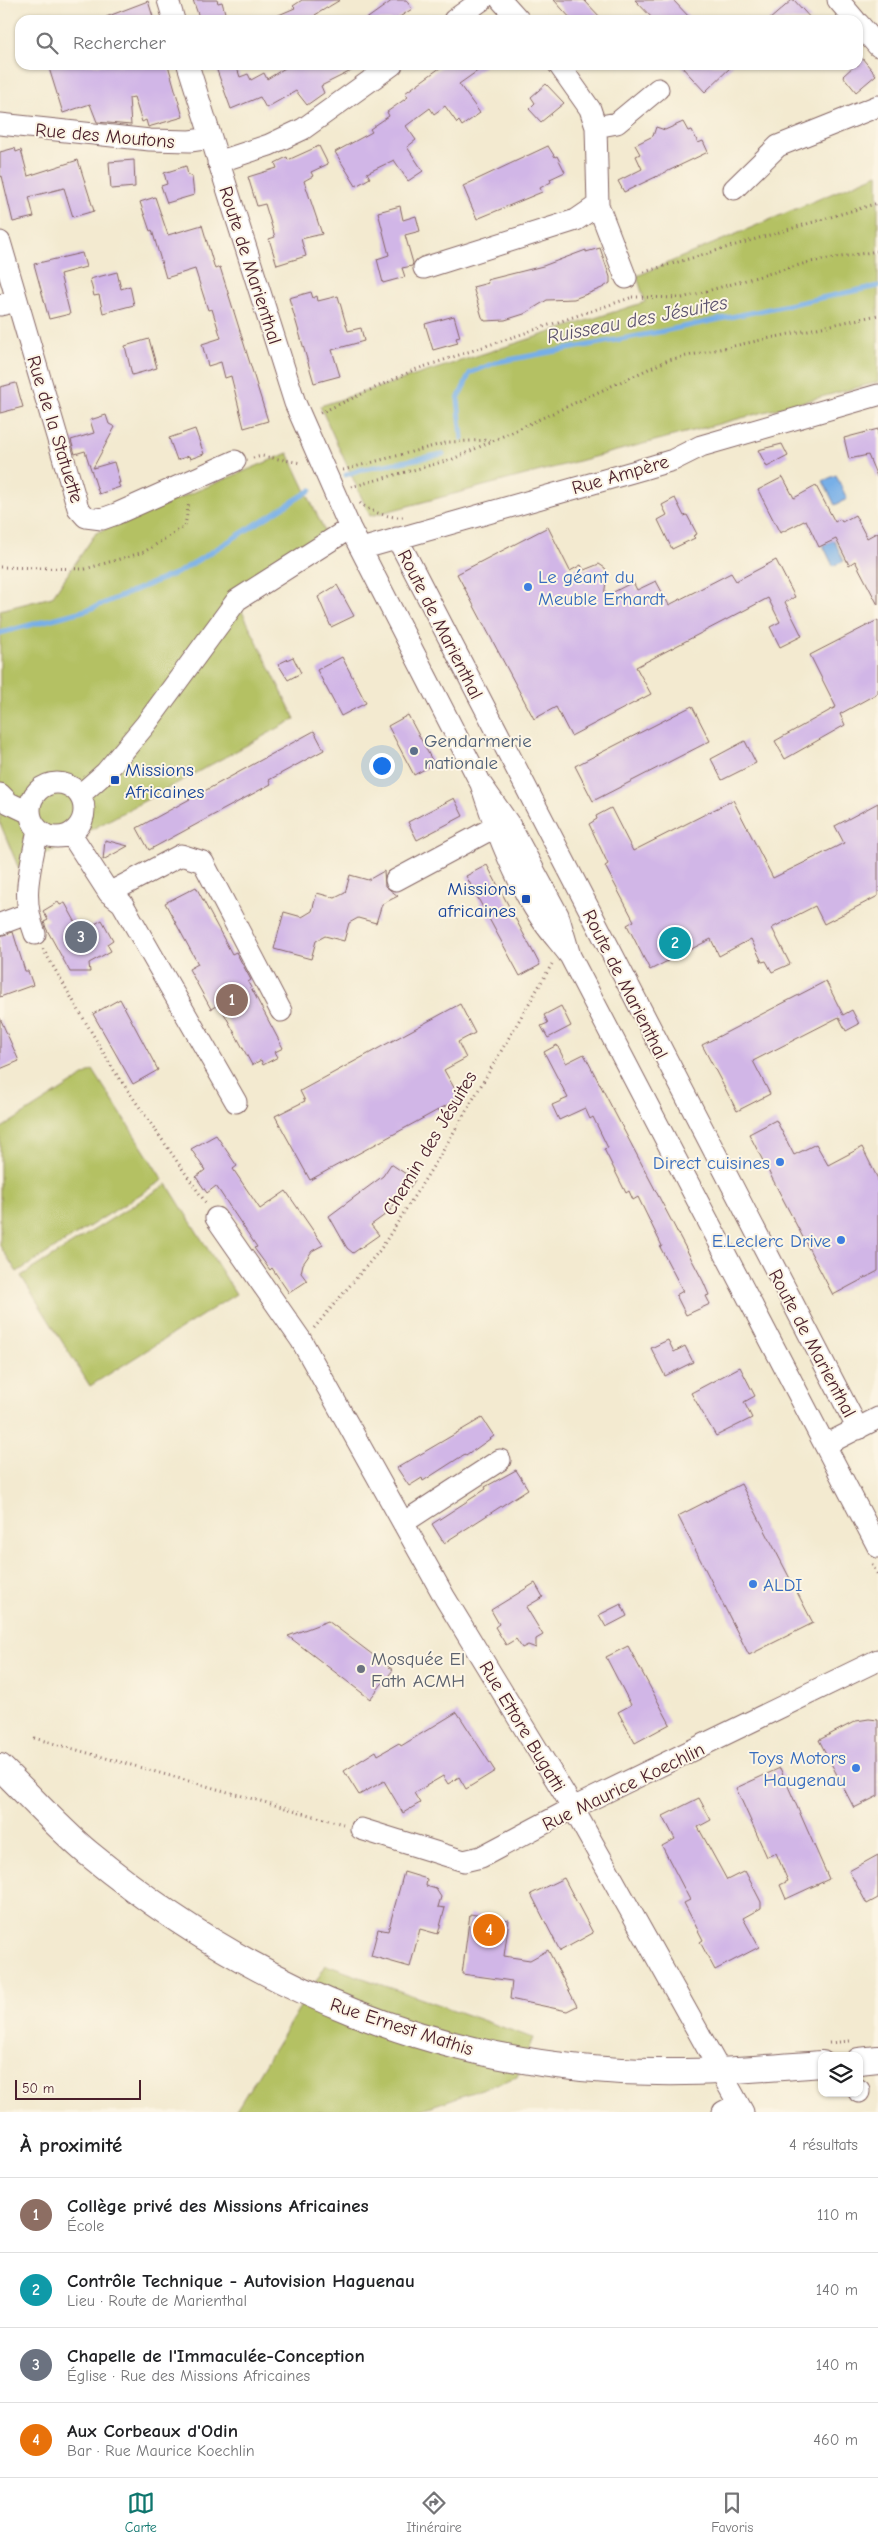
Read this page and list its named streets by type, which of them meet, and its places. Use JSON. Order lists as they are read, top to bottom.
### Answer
{
  "streets": {
    "main road": ["Rue Ernest Mathis"],
    "street": [
      "Rue des Moutons",
      "Route de Marienthal",
      "Rue de la Statuette",
      "Rue Ampère",
      "Rue Ettore Bugatti",
      "Rue Maurice Koechlin"
    ],
    "path": ["Chemin des Jésuites"]
  },
  "crossings": [
    ["Rue des Moutons", "Route de Marienthal"],
    ["Route de Marienthal", "Rue Ampère"],
    ["Route de Marienthal", "Chemin des Jésuites"],
    ["Chemin des Jésuites", "Rue Ettore Bugatti"],
    ["Rue Ettore Bugatti", "Rue Maurice Koechlin"],
    ["Rue Ettore Bugatti", "Rue Ernest Mathis"]
  ],
  "water": ["Ruisseau des Jésuites"],
  "places": {
    "other": [
      "Le géant du Meuble Erhardt",
      "Gendarmerie nationale",
      "Direct cuisines",
      "E.Leclerc Drive",
      "ALDI",
      "Mosquée El Fath ACMH",
      "Toys Motors Haugenau"
    ],
    "transit": ["Missions Africaines", "Missions africaines"]
  },
  "scale_bar": "50 m",
  "page": {
    "search": "Rechercher",
    "pins": [
      "3",
      "2",
      "1",
      "4"
    ],
    "scale": "50 m",
    "heading": ["À proximité", "4 résultats"],
    "list": [
      {
        "mark": "1",
        "name": "Collège privé des Missions Africaines",
        "note": "École",
        "value": "110 m"
      },
      {
        "mark": "2",
        "name": "Contrôle Technique - Autovision Haguenau",
        "note": "Lieu · Route de Marienthal",
        "value": "140 m"
      },
      {
        "mark": "3",
        "name": "Chapelle de l'Immaculée-Conception",
        "note": "Église · Rue des Missions Africaines",
        "value": "140 m"
      },
      {
        "mark": "4",
        "name": "Aux Corbeaux d'Odin",
        "note": "Bar · Rue Maurice Koechlin",
        "value": "460 m"
      }
    ],
    "nav": ["Carte", "Itinéraire", "Favoris"]
  }
}
